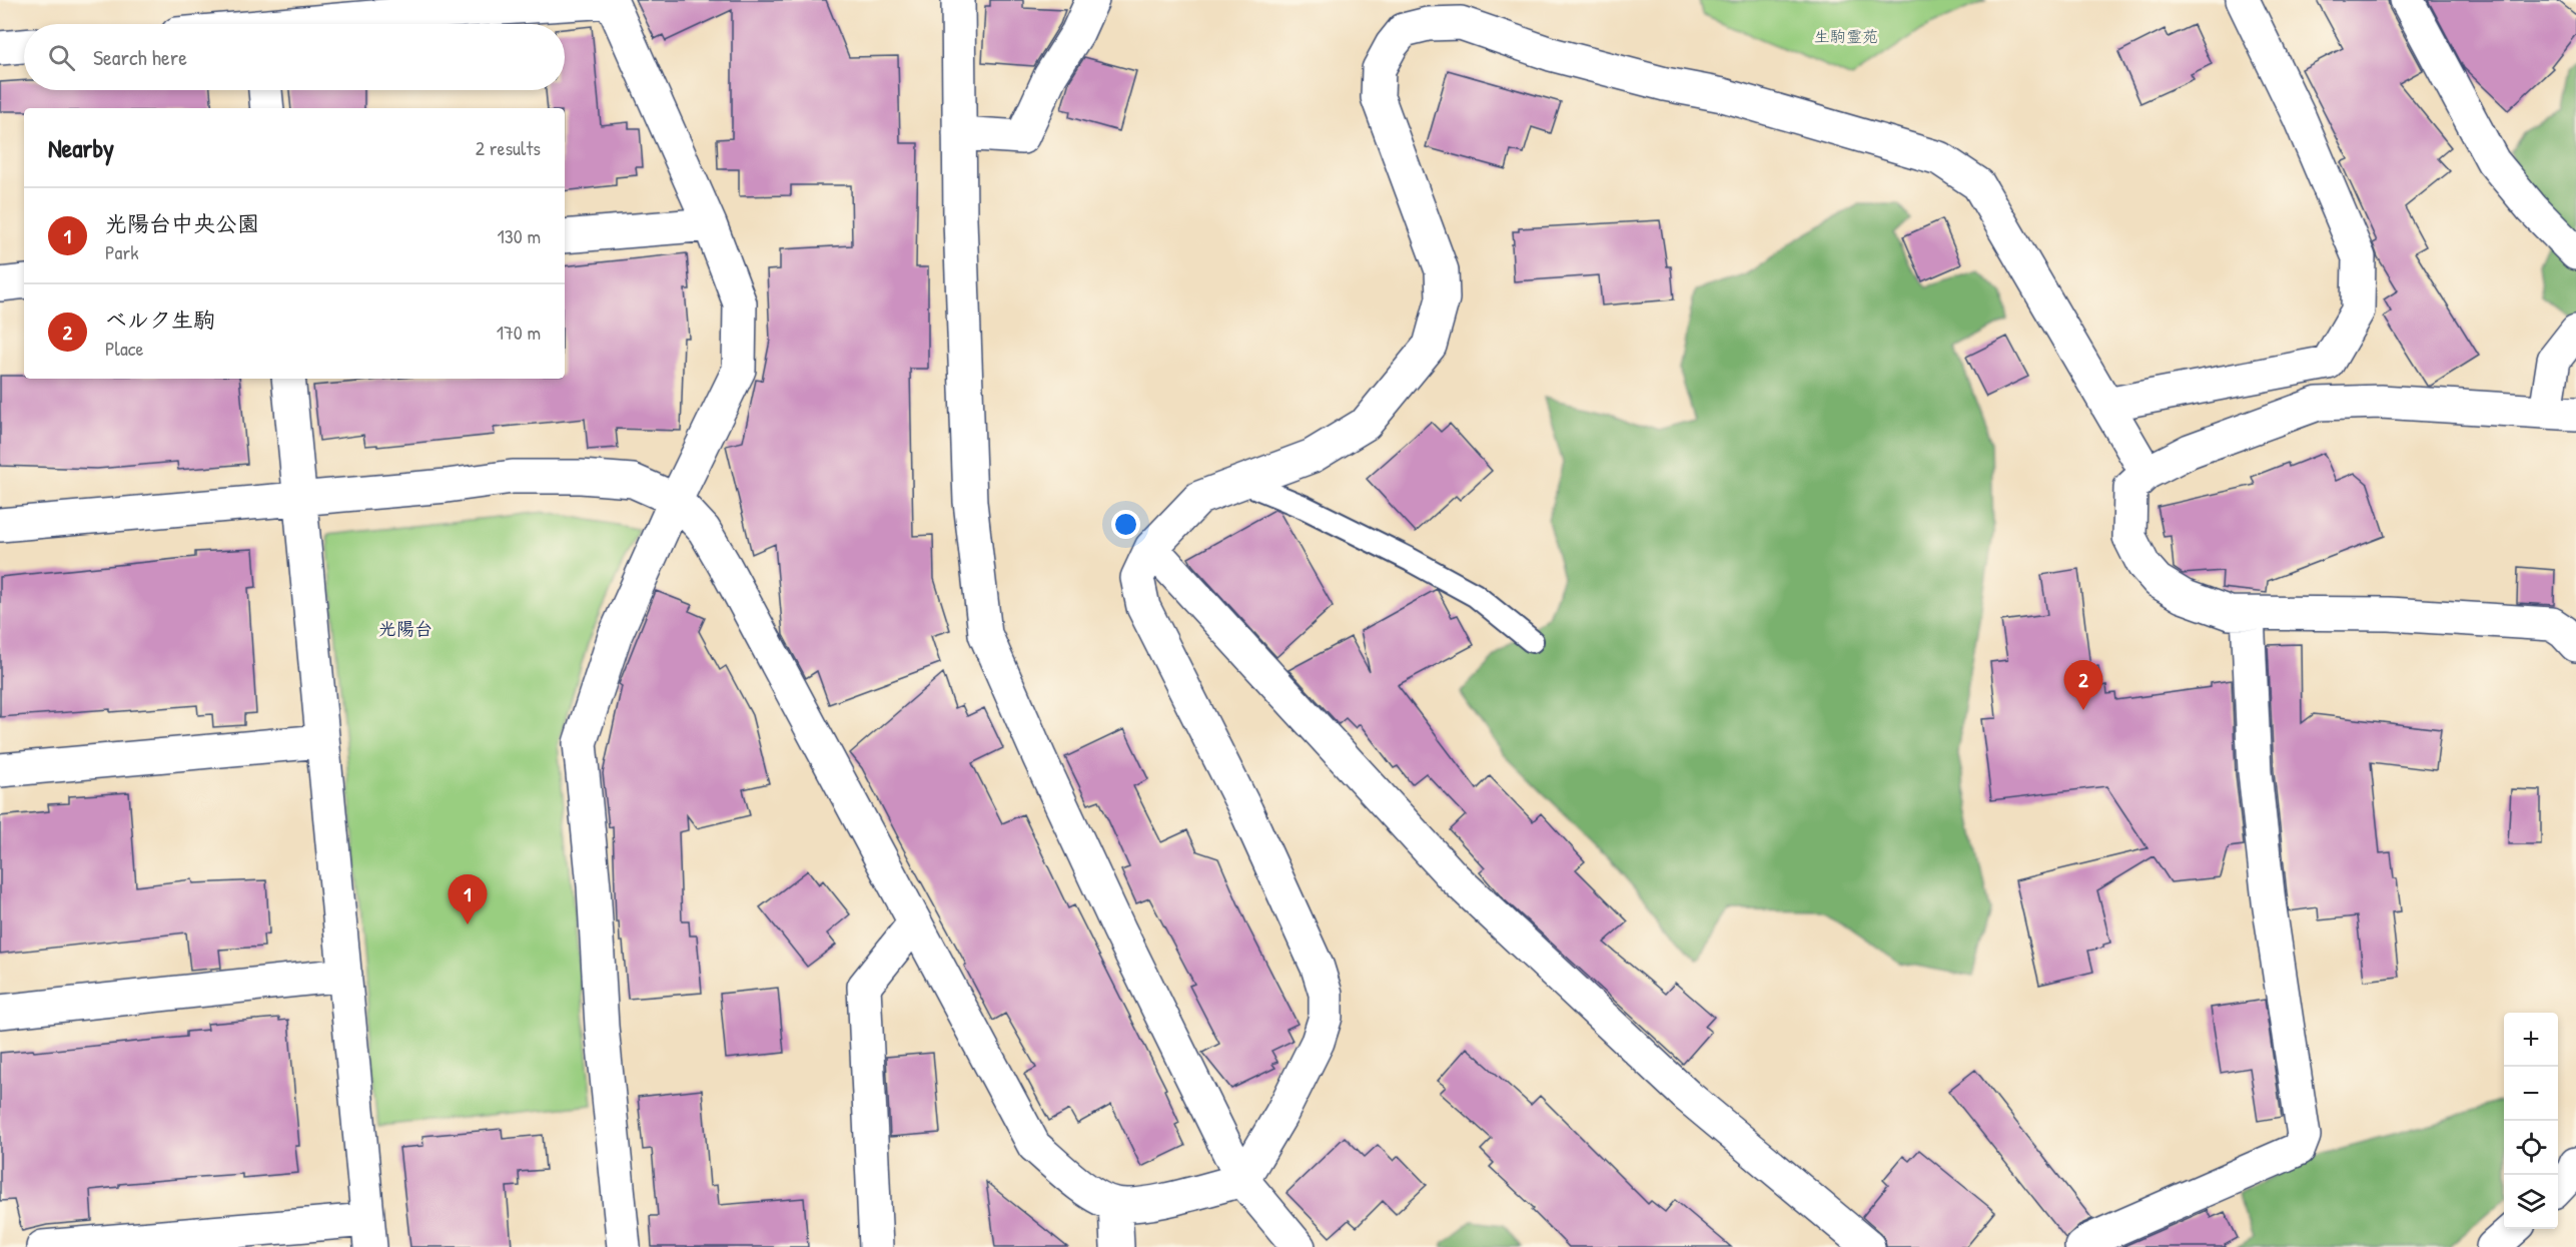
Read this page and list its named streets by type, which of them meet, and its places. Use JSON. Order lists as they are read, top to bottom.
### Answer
{
  "districts": ["光陽台"],
  "parks": ["生駒霊苑"],
  "page": {
    "search": "Search here",
    "heading": ["Nearby", "2 results"],
    "list": [
      {
        "mark": "1",
        "name": "光陽台中央公園",
        "note": "Park",
        "value": "130 m"
      },
      {
        "mark": "2",
        "name": "ベルク生駒",
        "note": "Place",
        "value": "170 m"
      }
    ],
    "pins": ["2", "1"],
    "map_buttons": ["+", "−"]
  }
}
